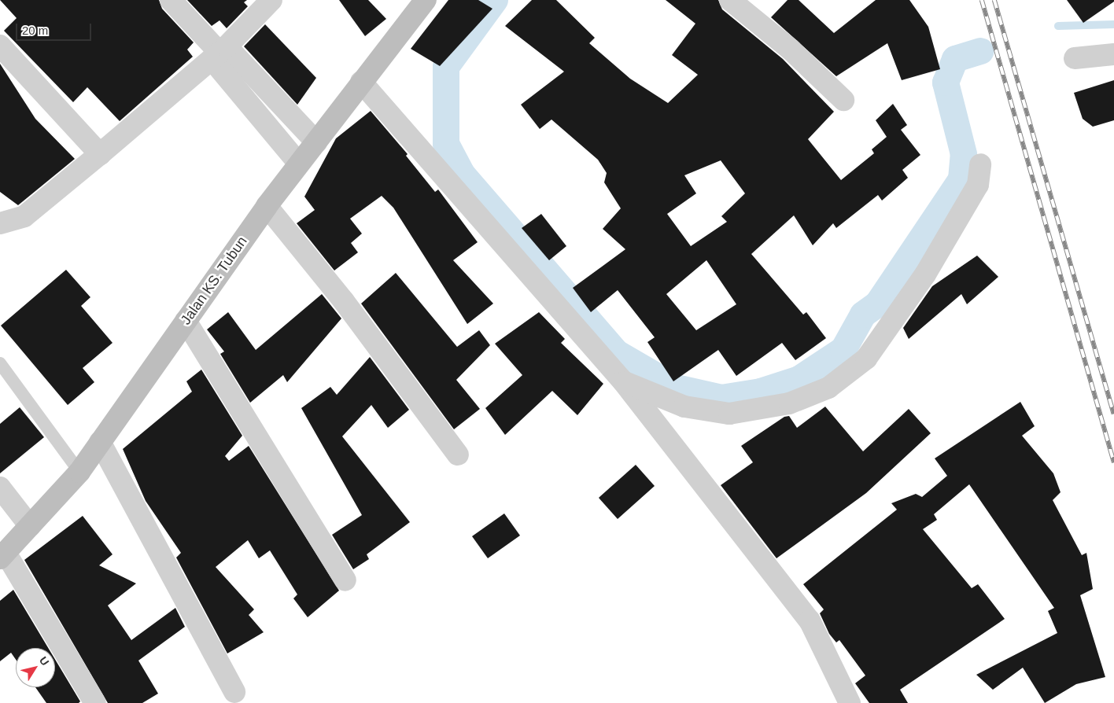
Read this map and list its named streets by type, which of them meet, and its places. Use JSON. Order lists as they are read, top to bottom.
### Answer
{
  "streets": {
    "street": ["Jalan KS. Tubun"]
  },
  "scale_bar": "20 m",
  "north": "top right"
}
